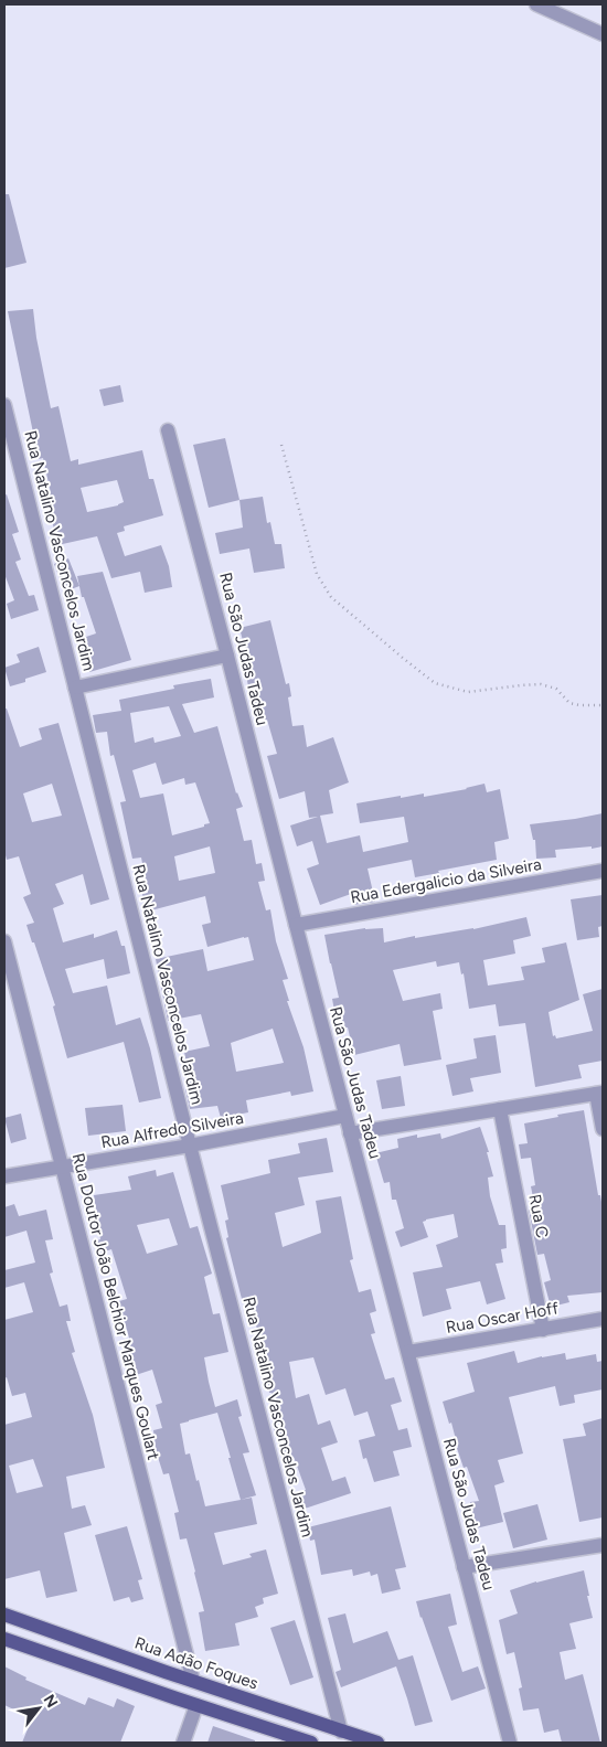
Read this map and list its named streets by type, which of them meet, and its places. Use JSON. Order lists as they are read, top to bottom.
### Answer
{
  "streets": {
    "main road": ["Rua Adão Foques"],
    "street": [
      "Rua Natalino Vasconcelos Jardim",
      "Rua São Judas Tadeu",
      "Rua Edergalicio da Silveira",
      "Rua Alfredo Silveira",
      "Rua C",
      "Rua Doutor João Belchior Marques Goulart",
      "Rua Oscar Hoff"
    ]
  },
  "crossings": [
    ["Rua Natalino Vasconcelos Jardim", "Rua Alfredo Silveira"],
    ["Rua Natalino Vasconcelos Jardim", "Rua Adão Foques"],
    ["Rua São Judas Tadeu", "Rua Edergalicio da Silveira"],
    ["Rua São Judas Tadeu", "Rua Alfredo Silveira"],
    ["Rua São Judas Tadeu", "Rua Oscar Hoff"],
    ["Rua Alfredo Silveira", "Rua Doutor João Belchior Marques Goulart"],
    ["Rua C", "Rua Oscar Hoff"],
    ["Rua Doutor João Belchior Marques Goulart", "Rua Adão Foques"]
  ],
  "north": "top right"
}
